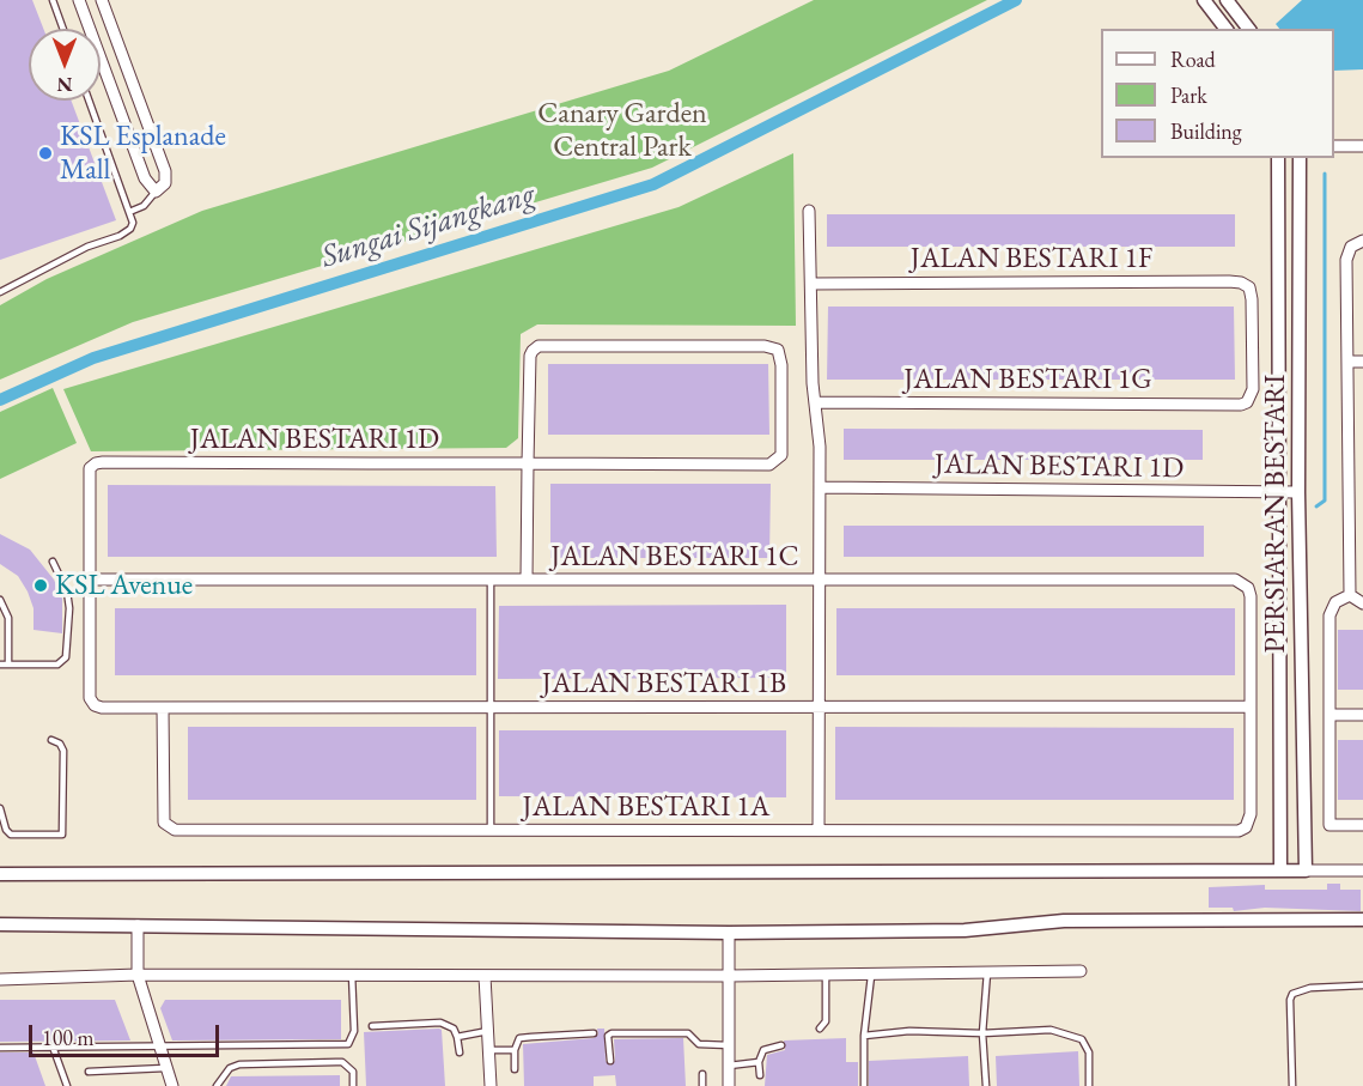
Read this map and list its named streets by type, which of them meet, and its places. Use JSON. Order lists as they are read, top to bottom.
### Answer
{
  "streets": {
    "street": [
      "JALAN BESTARI 1F",
      "JALAN BESTARI 1G",
      "JALAN BESTARI 1D",
      "PERSIARAN BESTARI",
      "JALAN BESTARI 1C",
      "JALAN BESTARI 1B",
      "JALAN BESTARI 1A"
    ]
  },
  "crossings": [
    ["JALAN BESTARI 1F", "JALAN BESTARI 1G"],
    ["JALAN BESTARI 1D", "PERSIARAN BESTARI"],
    ["JALAN BESTARI 1D", "JALAN BESTARI 1C"],
    ["JALAN BESTARI 1D", "JALAN BESTARI 1B"],
    ["JALAN BESTARI 1C", "JALAN BESTARI 1B"],
    ["JALAN BESTARI 1C", "JALAN BESTARI 1A"],
    ["JALAN BESTARI 1B", "JALAN BESTARI 1A"]
  ],
  "water": ["Sungai Sijangkang"],
  "parks": ["Canary Garden Central Park"],
  "places": ["KSL Esplanade Mall", "KSL Avenue"],
  "legend": ["Road", "Park", "Building"],
  "scale_bar": "100 m",
  "north": "bottom"
}
